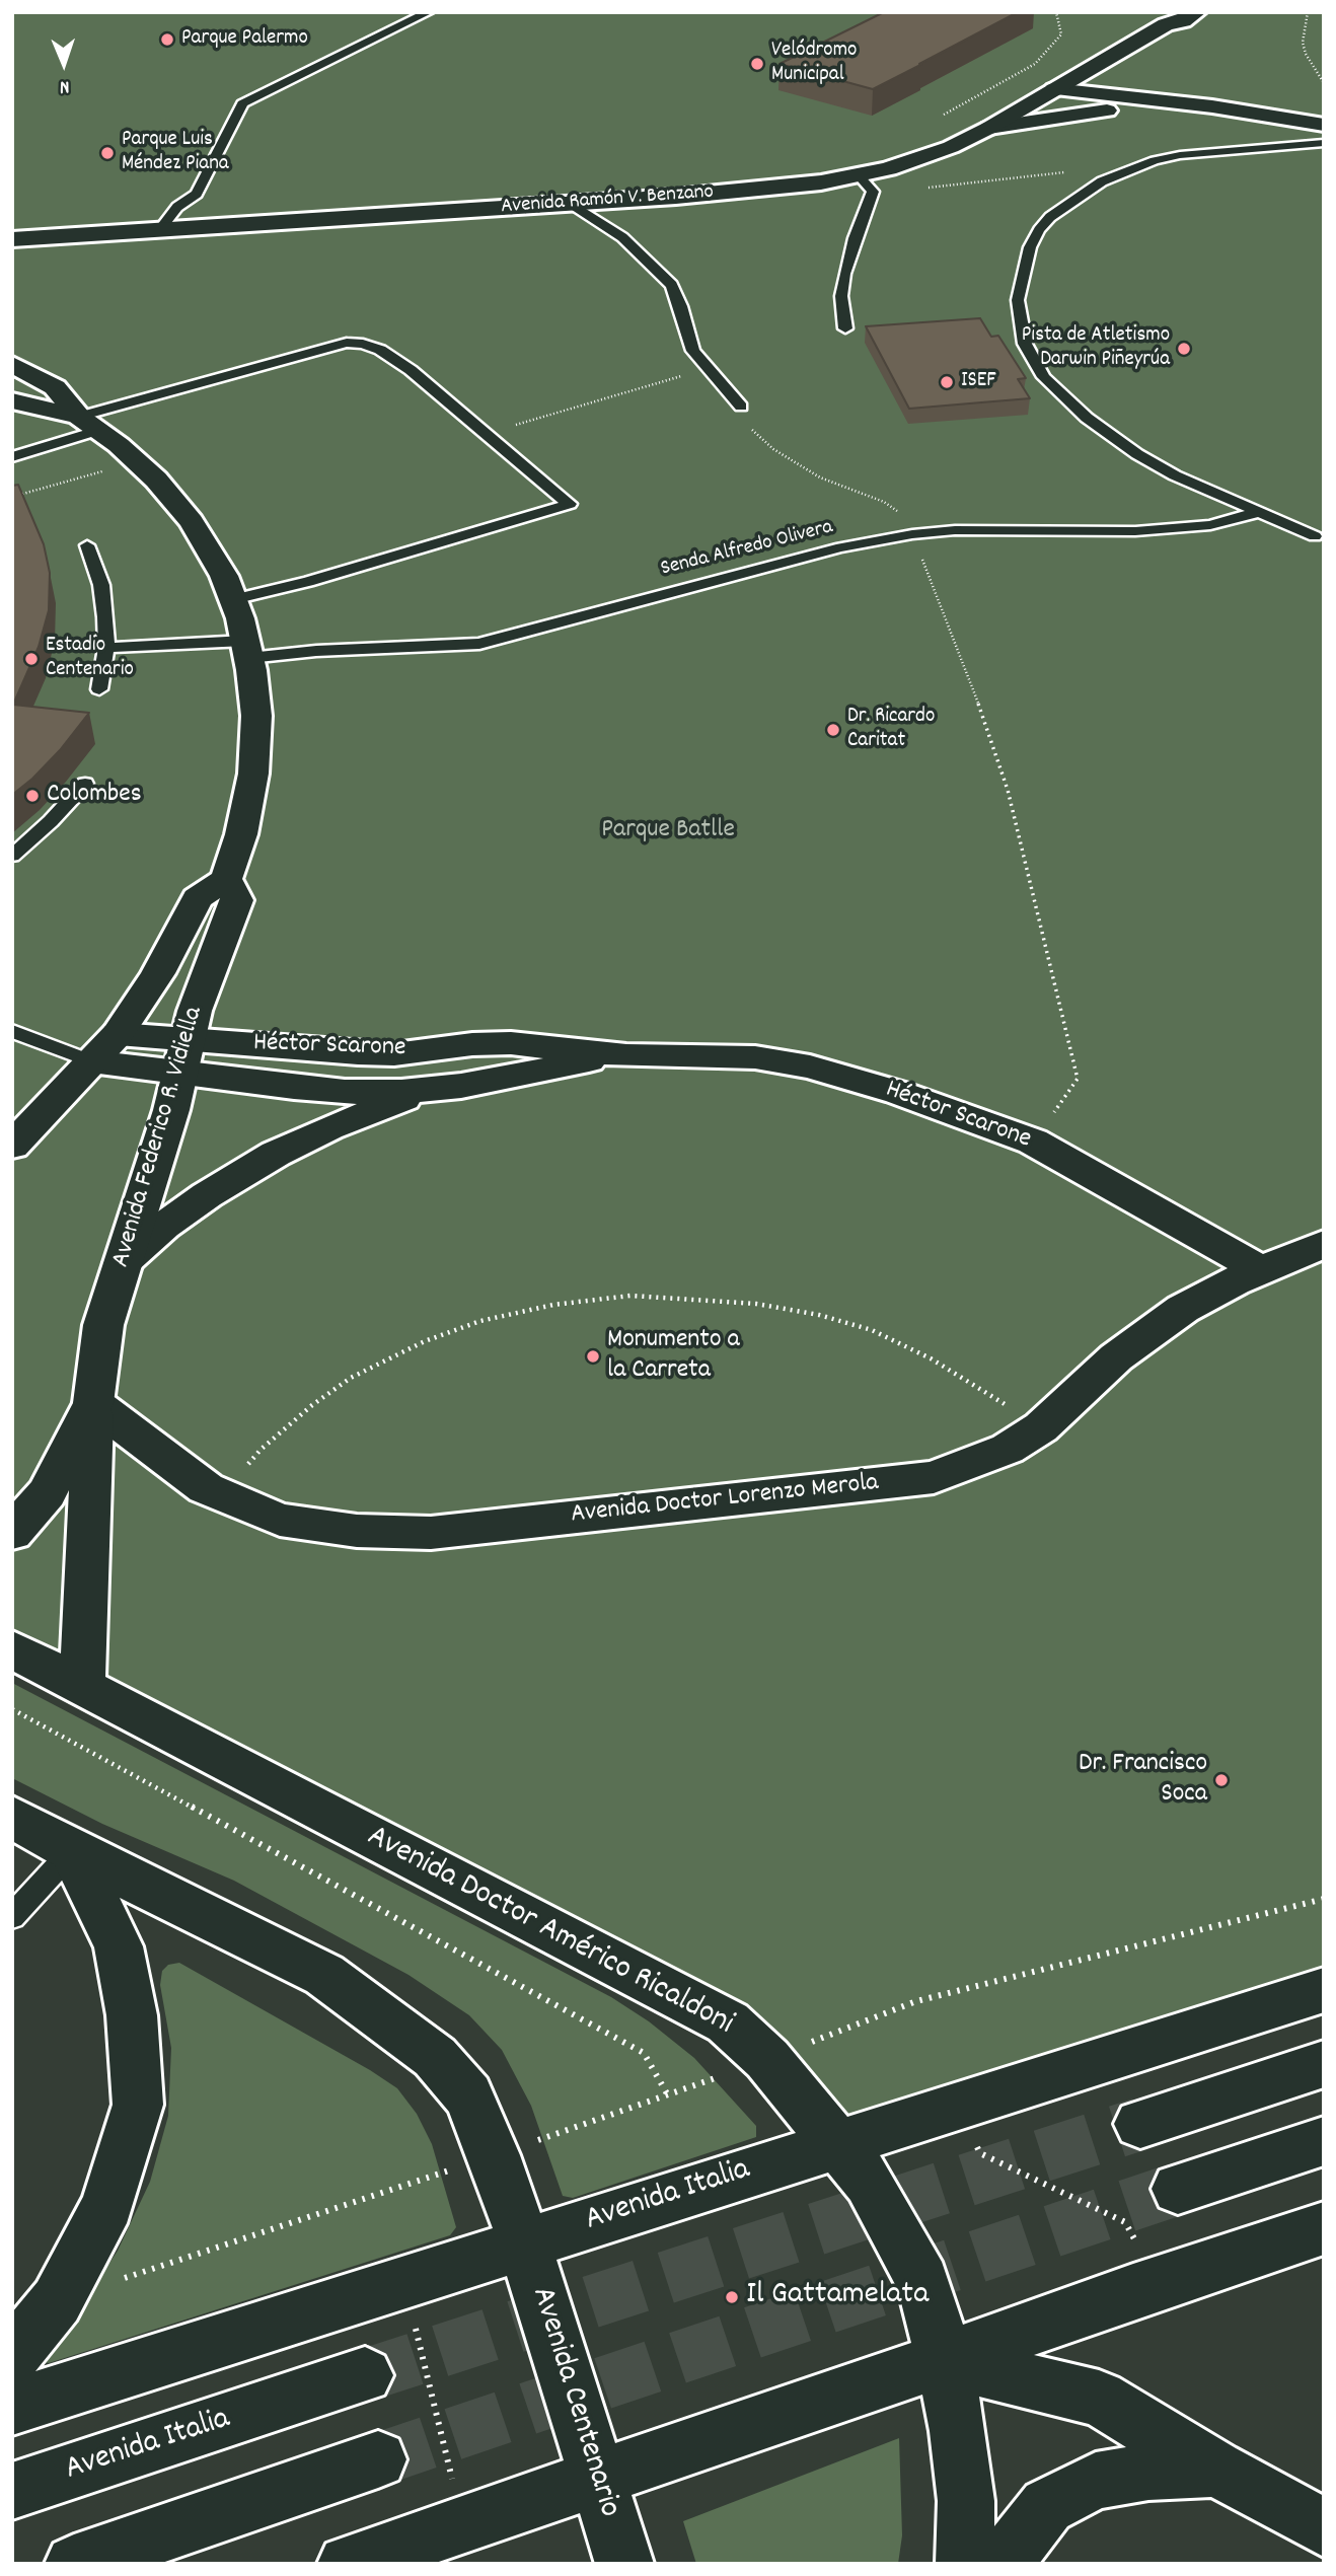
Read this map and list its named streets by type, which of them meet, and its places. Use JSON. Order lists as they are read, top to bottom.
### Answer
{
  "streets": {
    "street": [
      "Avenida Ramón V. Benzano",
      "Héctor Scarone",
      "Avenida Federico R. Vidiella",
      "Avenida Doctor Lorenzo Merola",
      "Avenida Doctor Américo Ricaldoni",
      "Avenida Italia",
      "Avenida Centenario"
    ],
    "lane": ["Senda Alfredo Olivera"]
  },
  "crossings": [
    ["Héctor Scarone", "Avenida Federico R. Vidiella"],
    ["Héctor Scarone", "Avenida Doctor Lorenzo Merola"],
    ["Avenida Federico R. Vidiella", "Avenida Doctor Lorenzo Merola"],
    ["Avenida Federico R. Vidiella", "Avenida Doctor Américo Ricaldoni"],
    ["Avenida Doctor Américo Ricaldoni", "Avenida Italia"],
    ["Avenida Italia", "Avenida Centenario"]
  ],
  "parks": ["Parque Batlle"],
  "places": [
    "Parque Palermo",
    "Velódromo Municipal",
    "Parque Luis Méndez Piana",
    "Pista de Atletismo Darwin Piñeyrúa",
    "ISEF",
    "Estadio Centenario",
    "Dr. Ricardo Caritat",
    "Colombes",
    "Monumento a la Carreta",
    "Dr. Francisco Soca",
    "Il Gattamelata"
  ],
  "north": "bottom"
}
